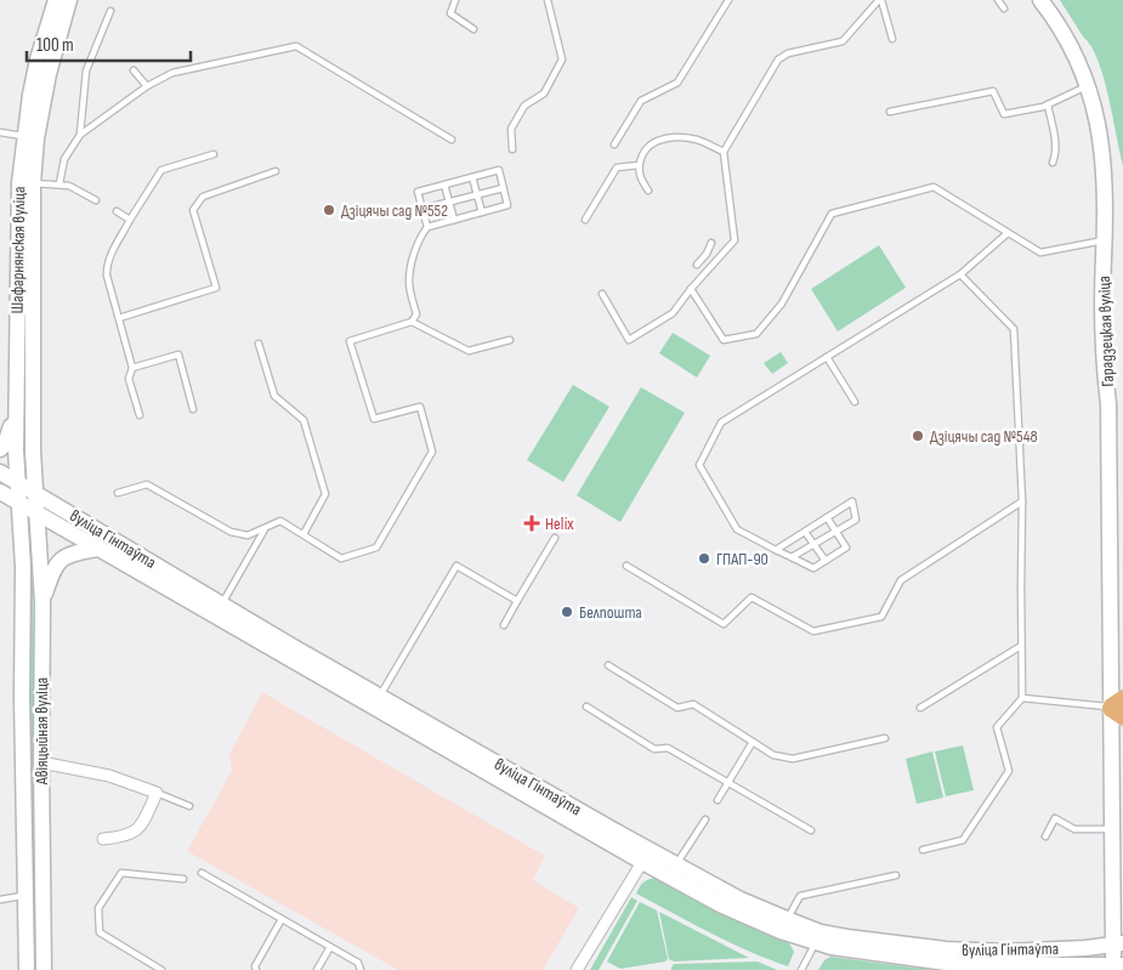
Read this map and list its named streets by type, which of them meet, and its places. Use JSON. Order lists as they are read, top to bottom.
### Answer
{
  "streets": {
    "main road": [
      "Шафарнянская вуліца",
      "Гарадзецкая вуліца",
      "вуліца Гінтаўта",
      "Авіяцыйная вуліца"
    ]
  },
  "crossings": [
    ["Шафарнянская вуліца", "вуліца Гінтаўта"],
    ["Шафарнянская вуліца", "Авіяцыйная вуліца"],
    ["Гарадзецкая вуліца", "вуліца Гінтаўта"],
    ["вуліца Гінтаўта", "Авіяцыйная вуліца"]
  ],
  "places": {
    "other": [
      "Дзіцячы сад №552",
      "Дзіцячы сад №548",
      "ГПАП-90",
      "Белпошта"
    ],
    "health": ["Helix"]
  },
  "scale_bar": "100 m"
}
